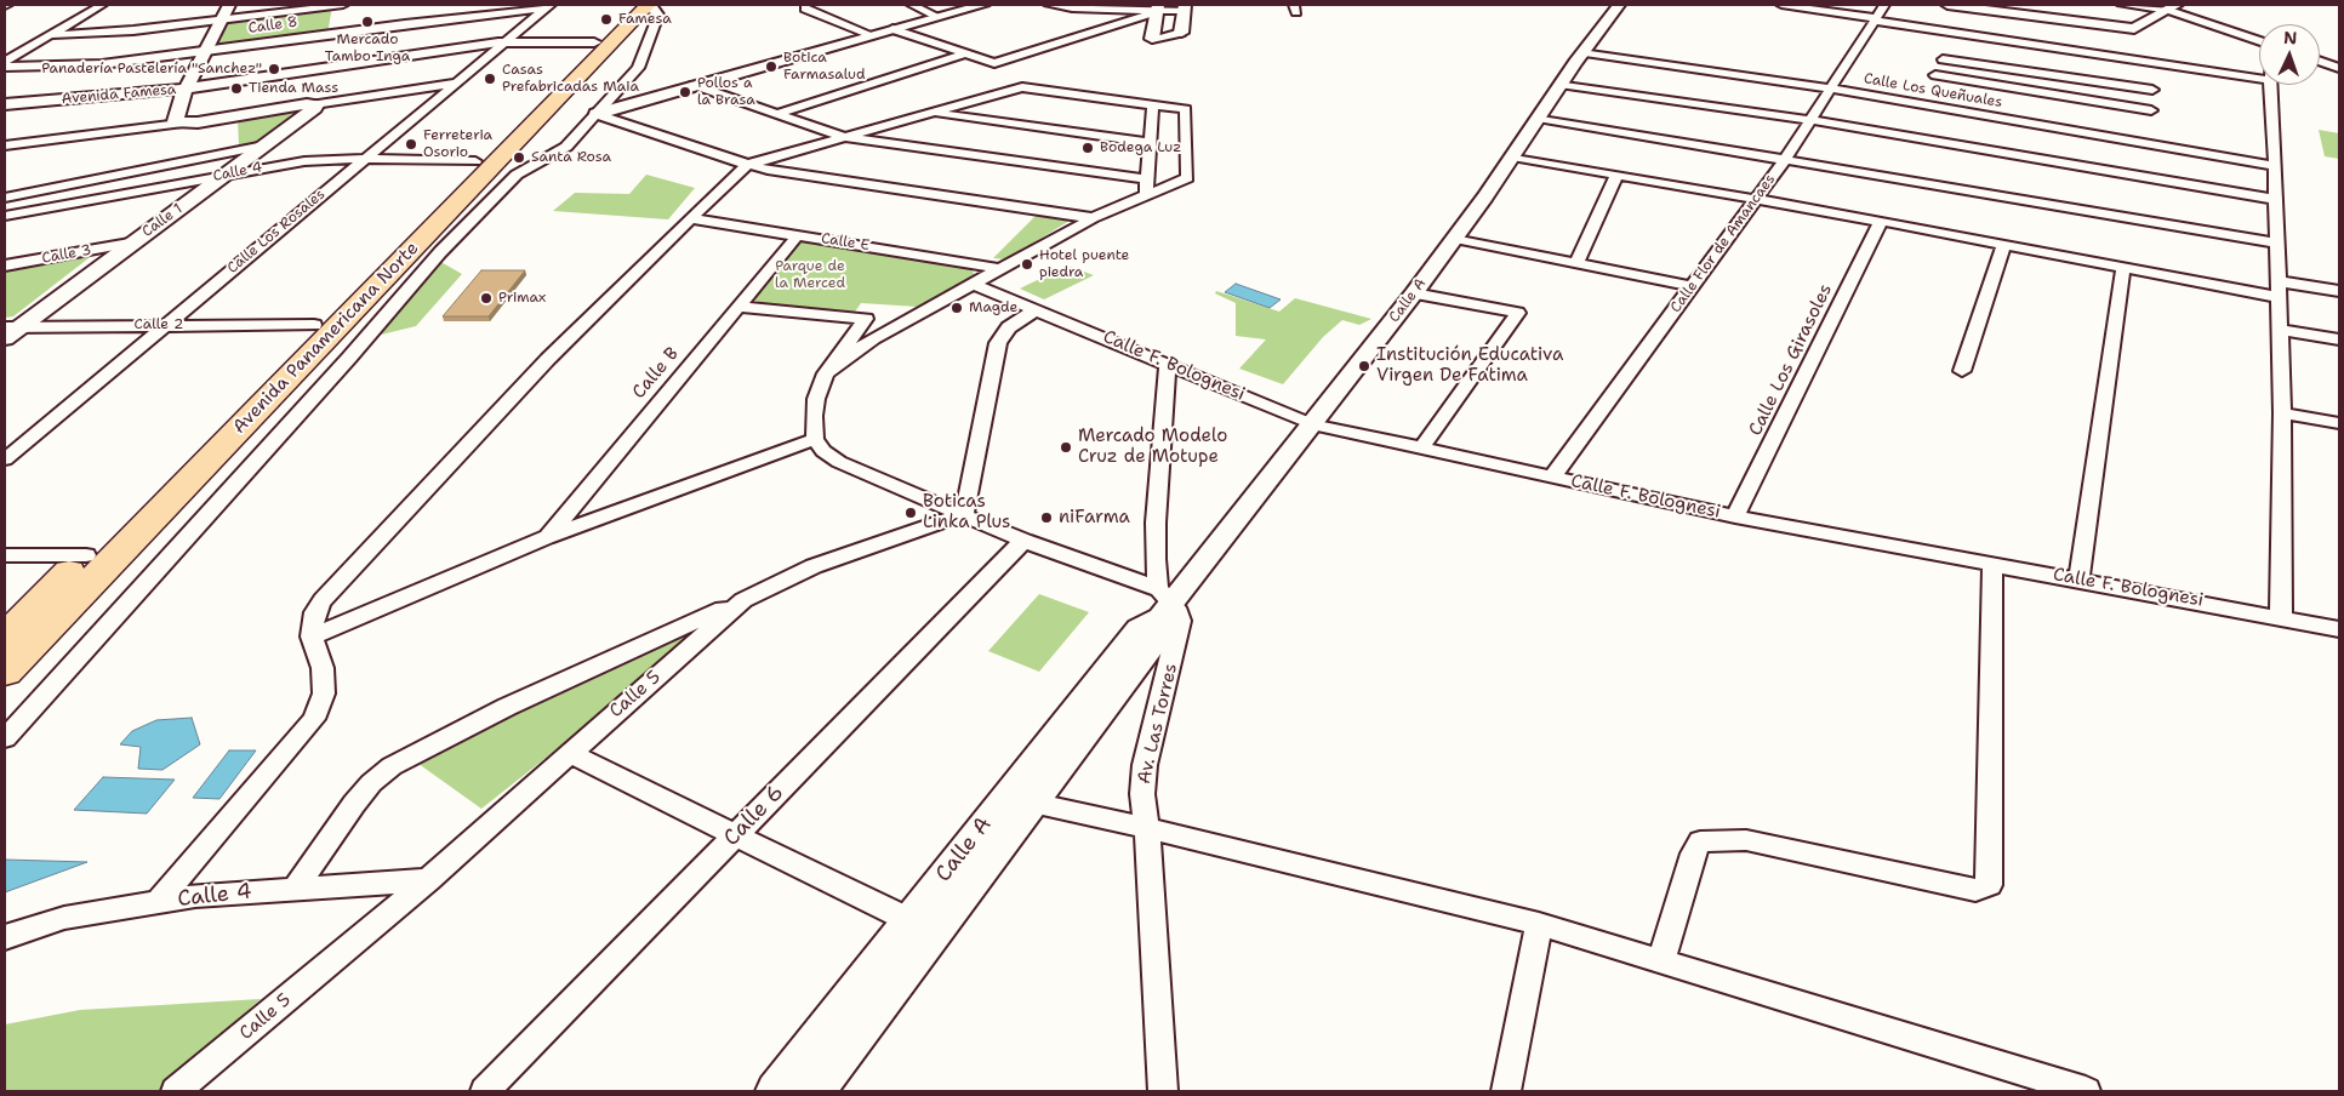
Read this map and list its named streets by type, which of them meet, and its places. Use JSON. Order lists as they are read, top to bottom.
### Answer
{
  "streets": {
    "highway": ["Avenida Panamericana Norte"],
    "street": [
      "Calle 8",
      "Calle Los Queñuales",
      "Avenida Famesa",
      "Calle 4",
      "Calle 1",
      "Calle Los Rosales",
      "Calle E",
      "Calle Flor de Amancaes",
      "Calle 3",
      "Calle A",
      "Calle 2",
      "Calle Los Girasoles",
      "Calle F. Bolognesi",
      "Calle B",
      "Calle 5",
      "Av. Las Torres",
      "Calle 6"
    ]
  },
  "crossings": [
    ["Calle 8", "Calle Los Rosales"],
    ["Calle Los Queñuales", "Calle Flor de Amancaes"],
    ["Calle Los Queñuales", "Calle A"],
    ["Avenida Famesa", "Calle Los Rosales"],
    ["Avenida Famesa", "Avenida Panamericana Norte"],
    ["Calle 4", "Calle 1"],
    ["Calle 4", "Calle Los Rosales"],
    ["Calle 4", "Avenida Panamericana Norte"],
    ["Calle 4", "Calle 5"],
    ["Calle 1", "Calle 3"],
    ["Calle 1", "Calle 2"],
    ["Calle Los Rosales", "Calle 2"],
    ["Calle E", "Calle B"],
    ["Calle Flor de Amancaes", "Calle F. Bolognesi"],
    ["Calle A", "Calle F. Bolognesi"],
    ["Calle A", "Av. Las Torres"],
    ["Calle 2", "Avenida Panamericana Norte"],
    ["Calle Los Girasoles", "Calle F. Bolognesi"],
    ["Calle F. Bolognesi", "Av. Las Torres"]
  ],
  "parks": ["Parque de la Merced"],
  "places": [
    "Famesa",
    "Mercado Tambo Inga",
    "Botica Farmasalud",
    "Panadería Pastelería \"Sanchez\"",
    "Casas Prefabricadas Maia",
    "Tienda Mass",
    "Pollos a la Brasa",
    "Ferreteria Osorio",
    "Bodega Luz",
    "Santa Rosa",
    "Hotel puente piedra",
    "Primax",
    "Magde",
    "Institución Educativa Virgen De Fatima",
    "Mercado Modelo Cruz de Motupe",
    "Boticas Linka Plus",
    "niFarma"
  ],
  "north": "top"
}
